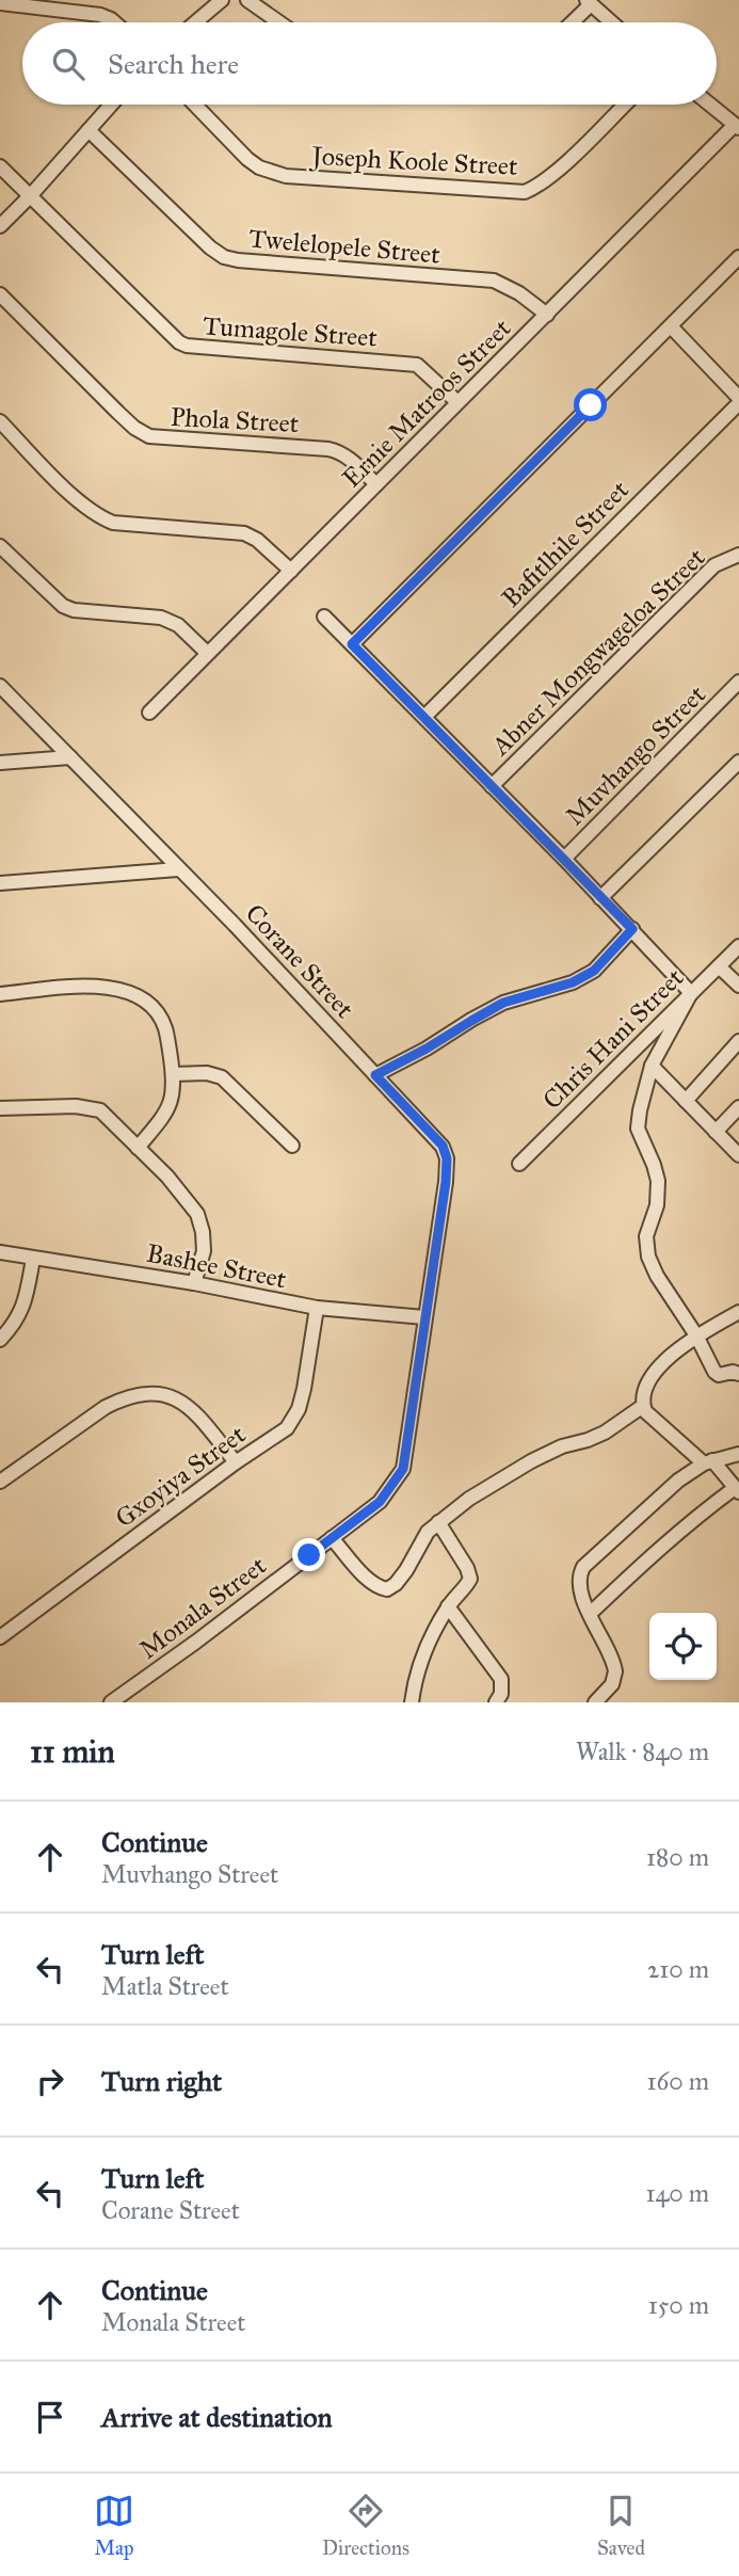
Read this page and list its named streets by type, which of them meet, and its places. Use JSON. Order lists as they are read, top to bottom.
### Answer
{
  "streets": {
    "street": [
      "Joseph Koole Street",
      "Twelelopele Street",
      "Tumagole Street",
      "Ernie Matroos Street",
      "Phola Street",
      "Bafitlhile Street",
      "Abner Mongwageloa Street",
      "Muvhango Street",
      "Corane Street",
      "Chris Hani Street",
      "Bashee Street",
      "Gxoyiya Street",
      "Monala Street"
    ]
  },
  "crossings": [
    ["Twelelopele Street", "Ernie Matroos Street"],
    ["Tumagole Street", "Ernie Matroos Street"],
    ["Ernie Matroos Street", "Phola Street"],
    ["Corane Street", "Bashee Street"],
    ["Corane Street", "Monala Street"],
    ["Bashee Street", "Gxoyiya Street"],
    ["Bashee Street", "Monala Street"]
  ],
  "page": {
    "search": "Search here",
    "heading": ["11 min", "Walk · 840 m"],
    "list": [
      ["Continue", "Muvhango Street", "180 m"],
      ["Turn left", "Matla Street", "210 m"],
      ["Turn right", "160 m"],
      ["Turn left", "Corane Street", "140 m"],
      ["Continue", "Monala Street", "150 m"],
      "Arrive at destination"
    ],
    "nav": ["Map", "Directions", "Saved"]
  }
}
